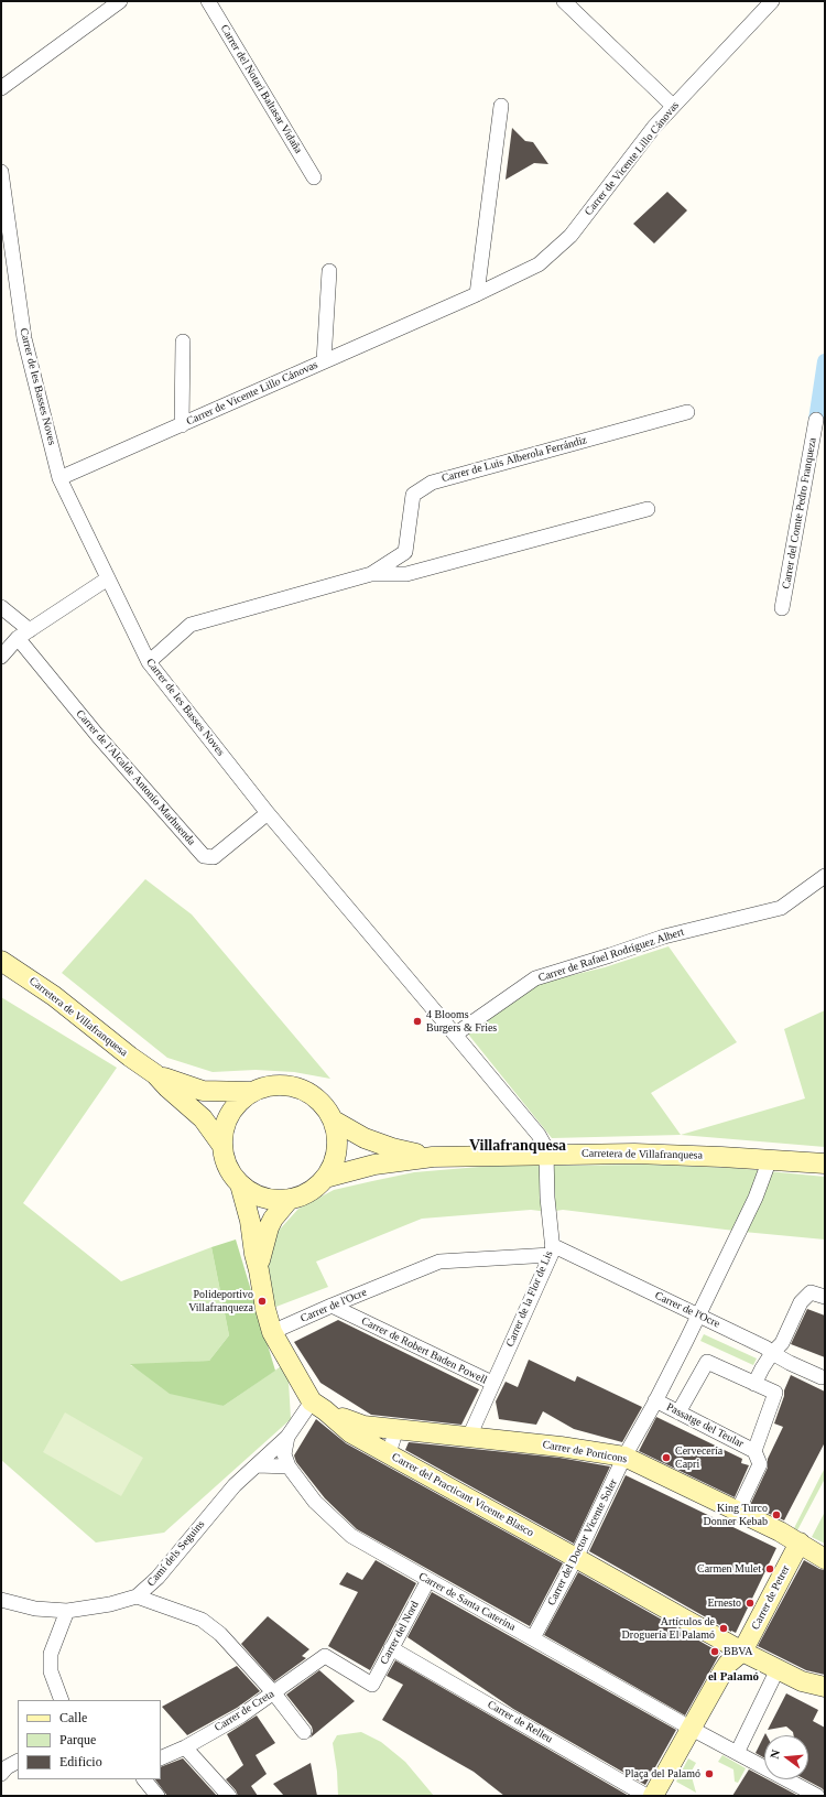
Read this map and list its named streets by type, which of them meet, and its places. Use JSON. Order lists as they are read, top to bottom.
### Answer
{
  "streets": {
    "street": [
      "Carrer del Notari Baltasar Vidaña",
      "Carrer de Vicente Lillo Cánovas",
      "Carrer de les Basses Noves",
      "Carrer de Luis Alberola Ferrándiz",
      "Carrer del Comte Pedro Franqueza",
      "Carrer de l'Alcalde Antonio Marhuenda",
      "Carrer de Rafael Rodríguez Albert",
      "Carretera de Villafranquesa",
      "Carrer de la Flor de Lis",
      "Carrer de l'Ocre",
      "Carrer de Robert Baden Powell",
      "Passatge del Teular",
      "Carrer de Porticons",
      "Carrer del Practicant Vicente Blasco",
      "Carrer del Doctor Vicente Soler",
      "Camí dels Seguins",
      "Carrer de Petrer",
      "Carrer de Santa Caterina",
      "Carrer del Nord",
      "Carrer de Creta",
      "Carrer de Relleu"
    ]
  },
  "crossings": [
    ["Carrer de Vicente Lillo Cánovas", "Carrer de les Basses Noves"],
    ["Carrer de les Basses Noves", "Carrer de Luis Alberola Ferrándiz"],
    ["Carrer de les Basses Noves", "Carrer de l'Alcalde Antonio Marhuenda"],
    ["Carrer de les Basses Noves", "Carrer de Rafael Rodríguez Albert"],
    ["Carrer de les Basses Noves", "Carretera de Villafranquesa"],
    ["Carrer de les Basses Noves", "Carrer de la Flor de Lis"],
    ["Carretera de Villafranquesa", "Carrer de la Flor de Lis"],
    ["Carretera de Villafranquesa", "Carrer del Practicant Vicente Blasco"],
    ["Carretera de Villafranquesa", "Carrer del Doctor Vicente Soler"],
    ["Carrer de la Flor de Lis", "Carrer de l'Ocre"],
    ["Carrer de la Flor de Lis", "Carrer de Robert Baden Powell"],
    ["Carrer de la Flor de Lis", "Carrer de Porticons"],
    ["Carrer de l'Ocre", "Carrer de Robert Baden Powell"],
    ["Carrer de l'Ocre", "Carrer del Practicant Vicente Blasco"],
    ["Carrer de l'Ocre", "Carrer del Doctor Vicente Soler"],
    ["Passatge del Teular", "Carrer del Doctor Vicente Soler"],
    ["Carrer de Porticons", "Carrer del Practicant Vicente Blasco"],
    ["Carrer de Porticons", "Carrer del Doctor Vicente Soler"],
    ["Carrer de Porticons", "Camí dels Seguins"],
    ["Carrer de Porticons", "Carrer de Petrer"],
    ["Carrer del Practicant Vicente Blasco", "Carrer del Doctor Vicente Soler"],
    ["Carrer del Practicant Vicente Blasco", "Camí dels Seguins"],
    ["Carrer del Practicant Vicente Blasco", "Carrer de Petrer"],
    ["Carrer del Doctor Vicente Soler", "Carrer de Santa Caterina"],
    ["Camí dels Seguins", "Carrer de Santa Caterina"],
    ["Carrer de Petrer", "Carrer de Santa Caterina"],
    ["Carrer de Santa Caterina", "Carrer del Nord"],
    ["Carrer del Nord", "Carrer de Creta"],
    ["Carrer del Nord", "Carrer de Relleu"]
  ],
  "districts": ["Villafranquesa", "el Palamó"],
  "places": [
    "4 Blooms Burgers & Fries",
    "Polideportivo Villafranqueza",
    "Cervecería Capri",
    "King Turco Donner Kebab",
    "Carmen Mulet",
    "Ernesto",
    "Artículos de Droguería El Palamó",
    "BBVA",
    "Plaça del Palamó"
  ],
  "legend": ["Calle", "Parque", "Edificio"],
  "north": "left"
}
